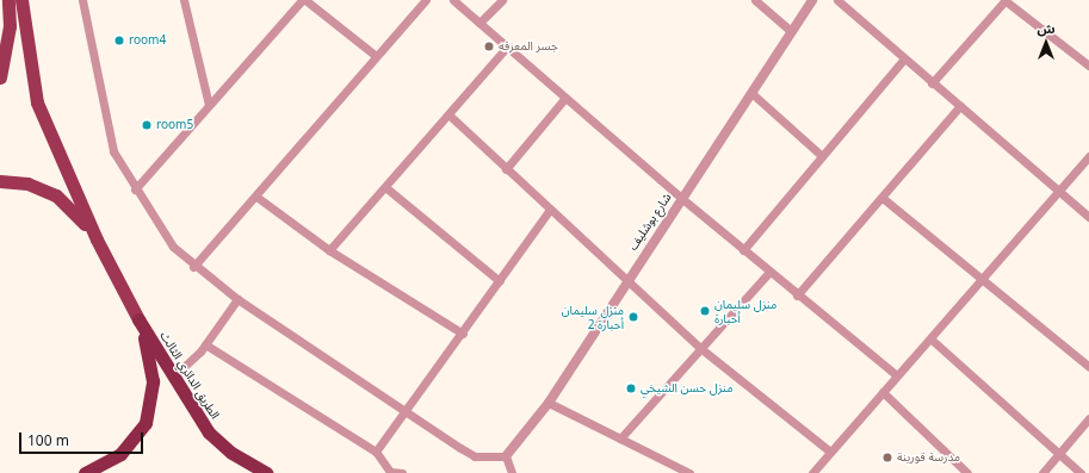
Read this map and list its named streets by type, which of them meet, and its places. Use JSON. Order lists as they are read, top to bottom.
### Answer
{
  "streets": {
    "highway": ["الطريق الدائري الثالث"],
    "street": ["شارع بوشليف"]
  },
  "places": [
    "room4",
    "جسر المعرفه",
    "room5",
    "منزل سليمان أحبارة",
    "منزل سليمان أحبارة 2",
    "منزل حسن الشيخي",
    "مدرسة قورينة"
  ],
  "scale_bar": "100 m",
  "north": "top"
}
